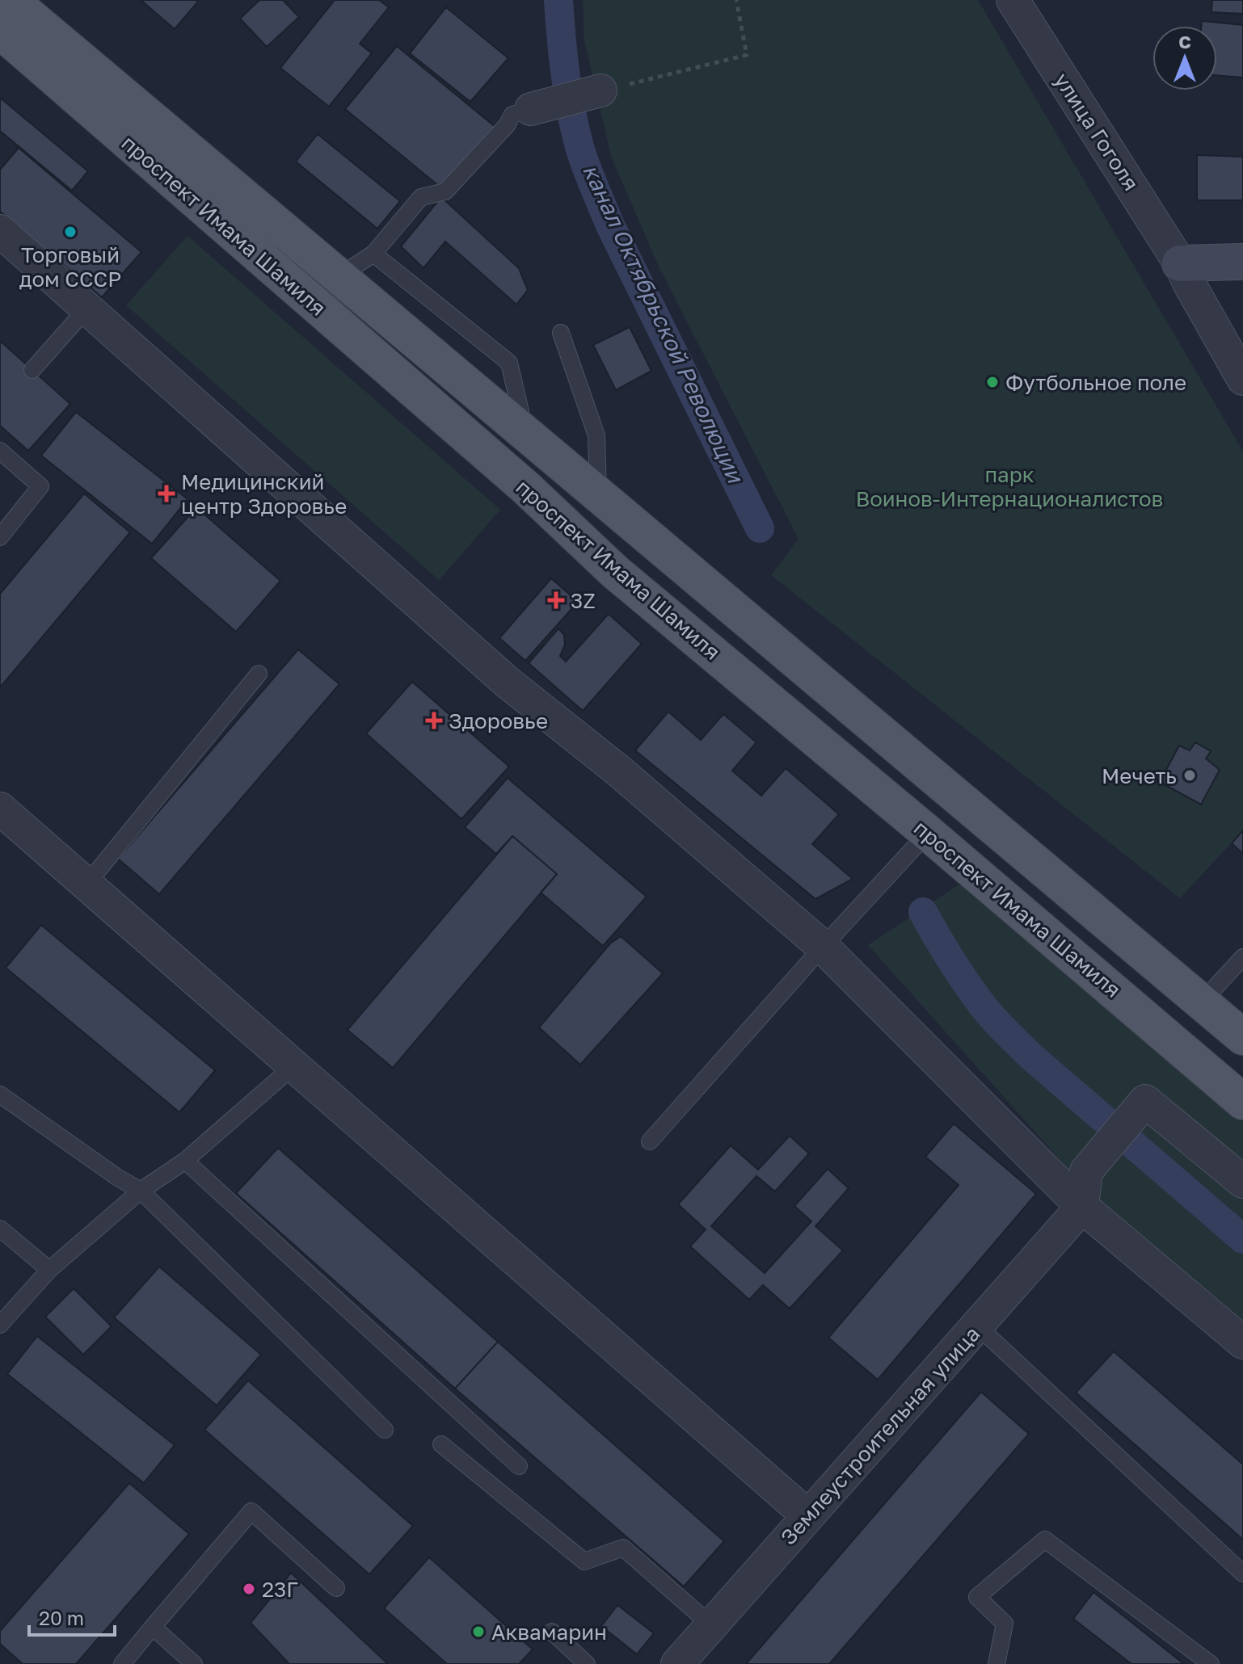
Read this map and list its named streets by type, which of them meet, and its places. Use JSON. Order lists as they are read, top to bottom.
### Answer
{
  "streets": {
    "main road": ["проспект Имама Шамиля"],
    "street": ["улица Гоголя", "Землеустроительная улица"]
  },
  "water": ["канал Октябрьской Революции"],
  "parks": ["парк Воинов-Интернационалистов"],
  "places": {
    "other": [
      "Торговый дом СССР",
      "Футбольное поле",
      "Мечеть",
      "23Г",
      "Аквамарин"
    ],
    "health": ["Медицинский центр Здоровье", "3Z", "Здоровье"]
  },
  "scale_bar": "20 m",
  "north": "top"
}
